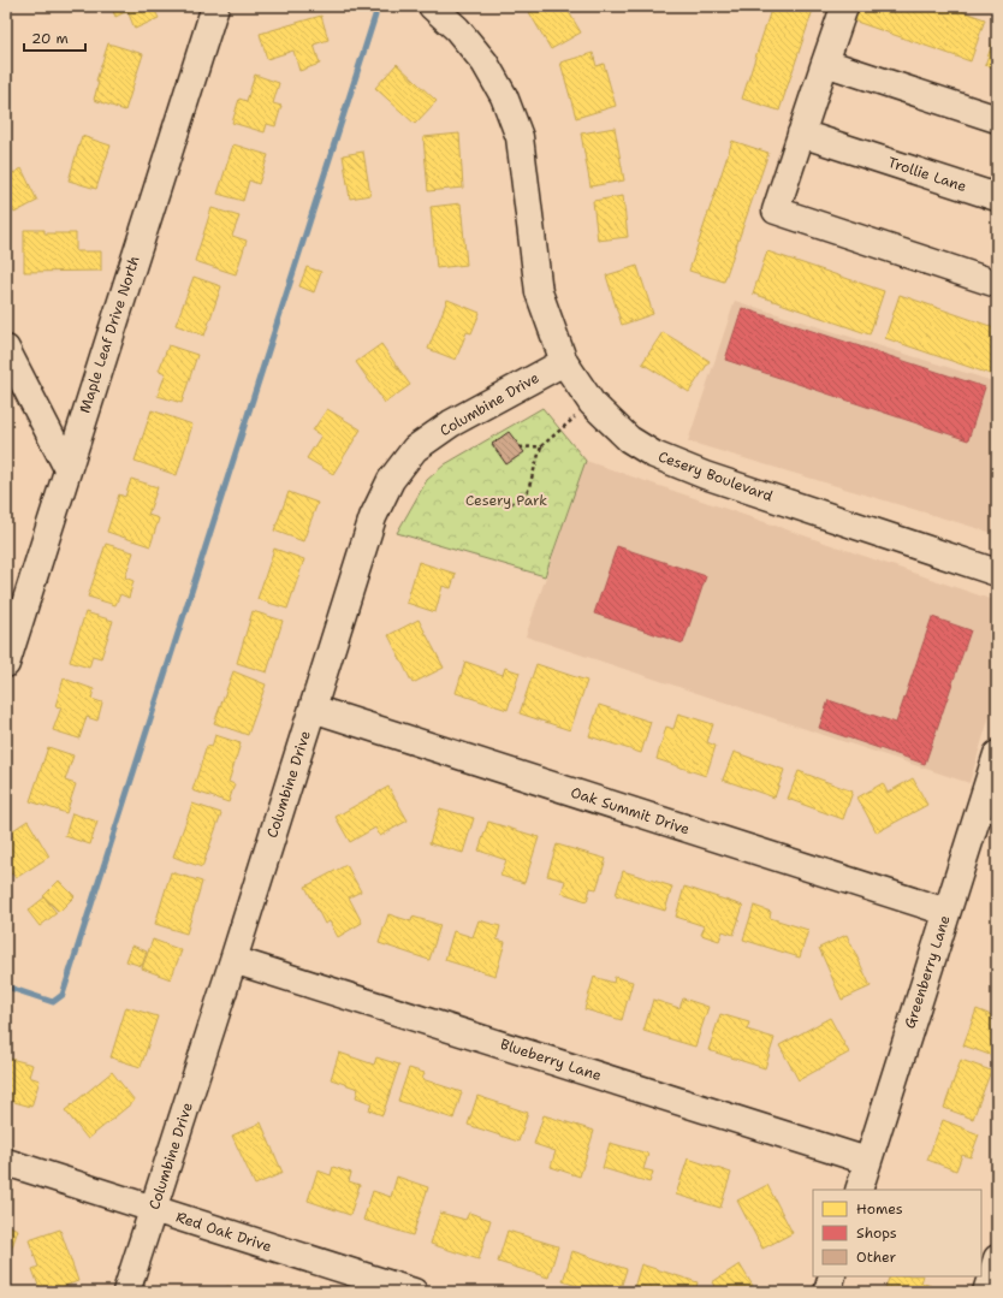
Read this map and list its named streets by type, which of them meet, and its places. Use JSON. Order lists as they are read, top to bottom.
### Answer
{
  "streets": {
    "street": [
      "Trollie Lane",
      "Maple Leaf Drive North",
      "Columbine Drive",
      "Cesery Boulevard",
      "Oak Summit Drive",
      "Greenberry Lane",
      "Blueberry Lane",
      "Red Oak Drive"
    ]
  },
  "crossings": [
    ["Columbine Drive", "Cesery Boulevard"],
    ["Columbine Drive", "Oak Summit Drive"],
    ["Columbine Drive", "Blueberry Lane"],
    ["Columbine Drive", "Red Oak Drive"],
    ["Oak Summit Drive", "Greenberry Lane"],
    ["Greenberry Lane", "Blueberry Lane"]
  ],
  "parks": ["Cesery Park"],
  "legend": ["Homes", "Shops", "Other"],
  "scale_bar": "20 m"
}
